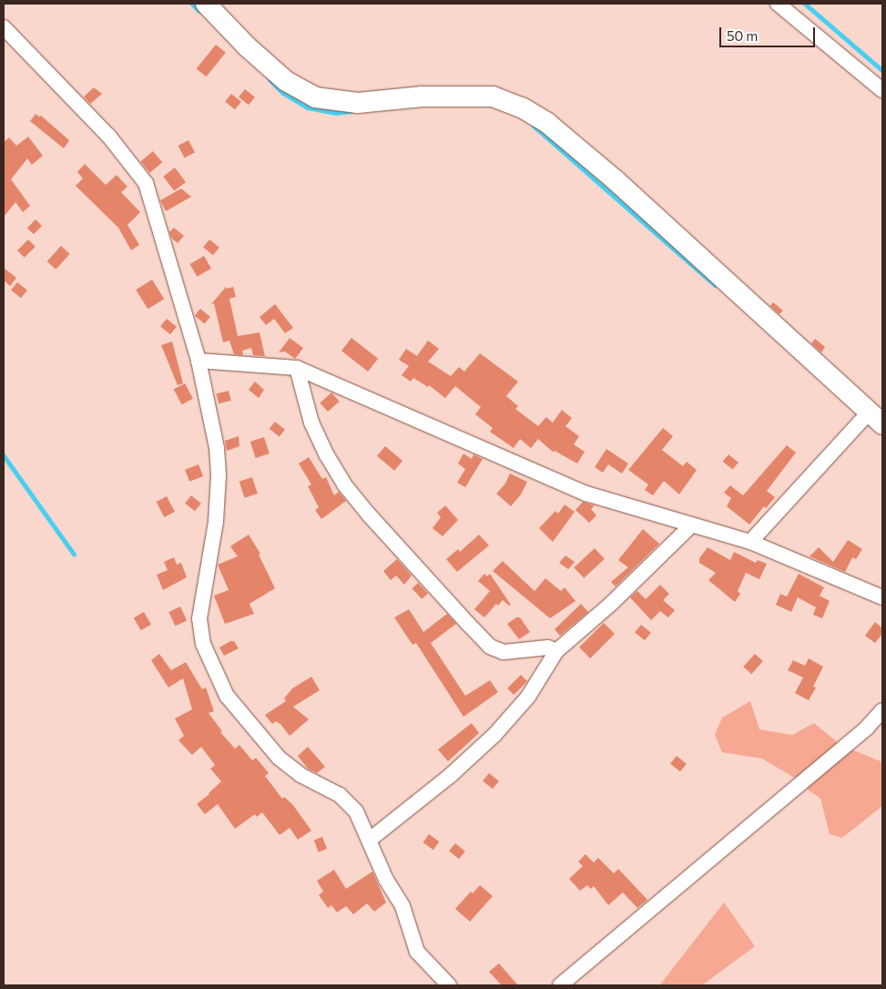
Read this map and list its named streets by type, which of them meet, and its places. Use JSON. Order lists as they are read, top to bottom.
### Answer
{
  "scale_bar": "50 m"
}
